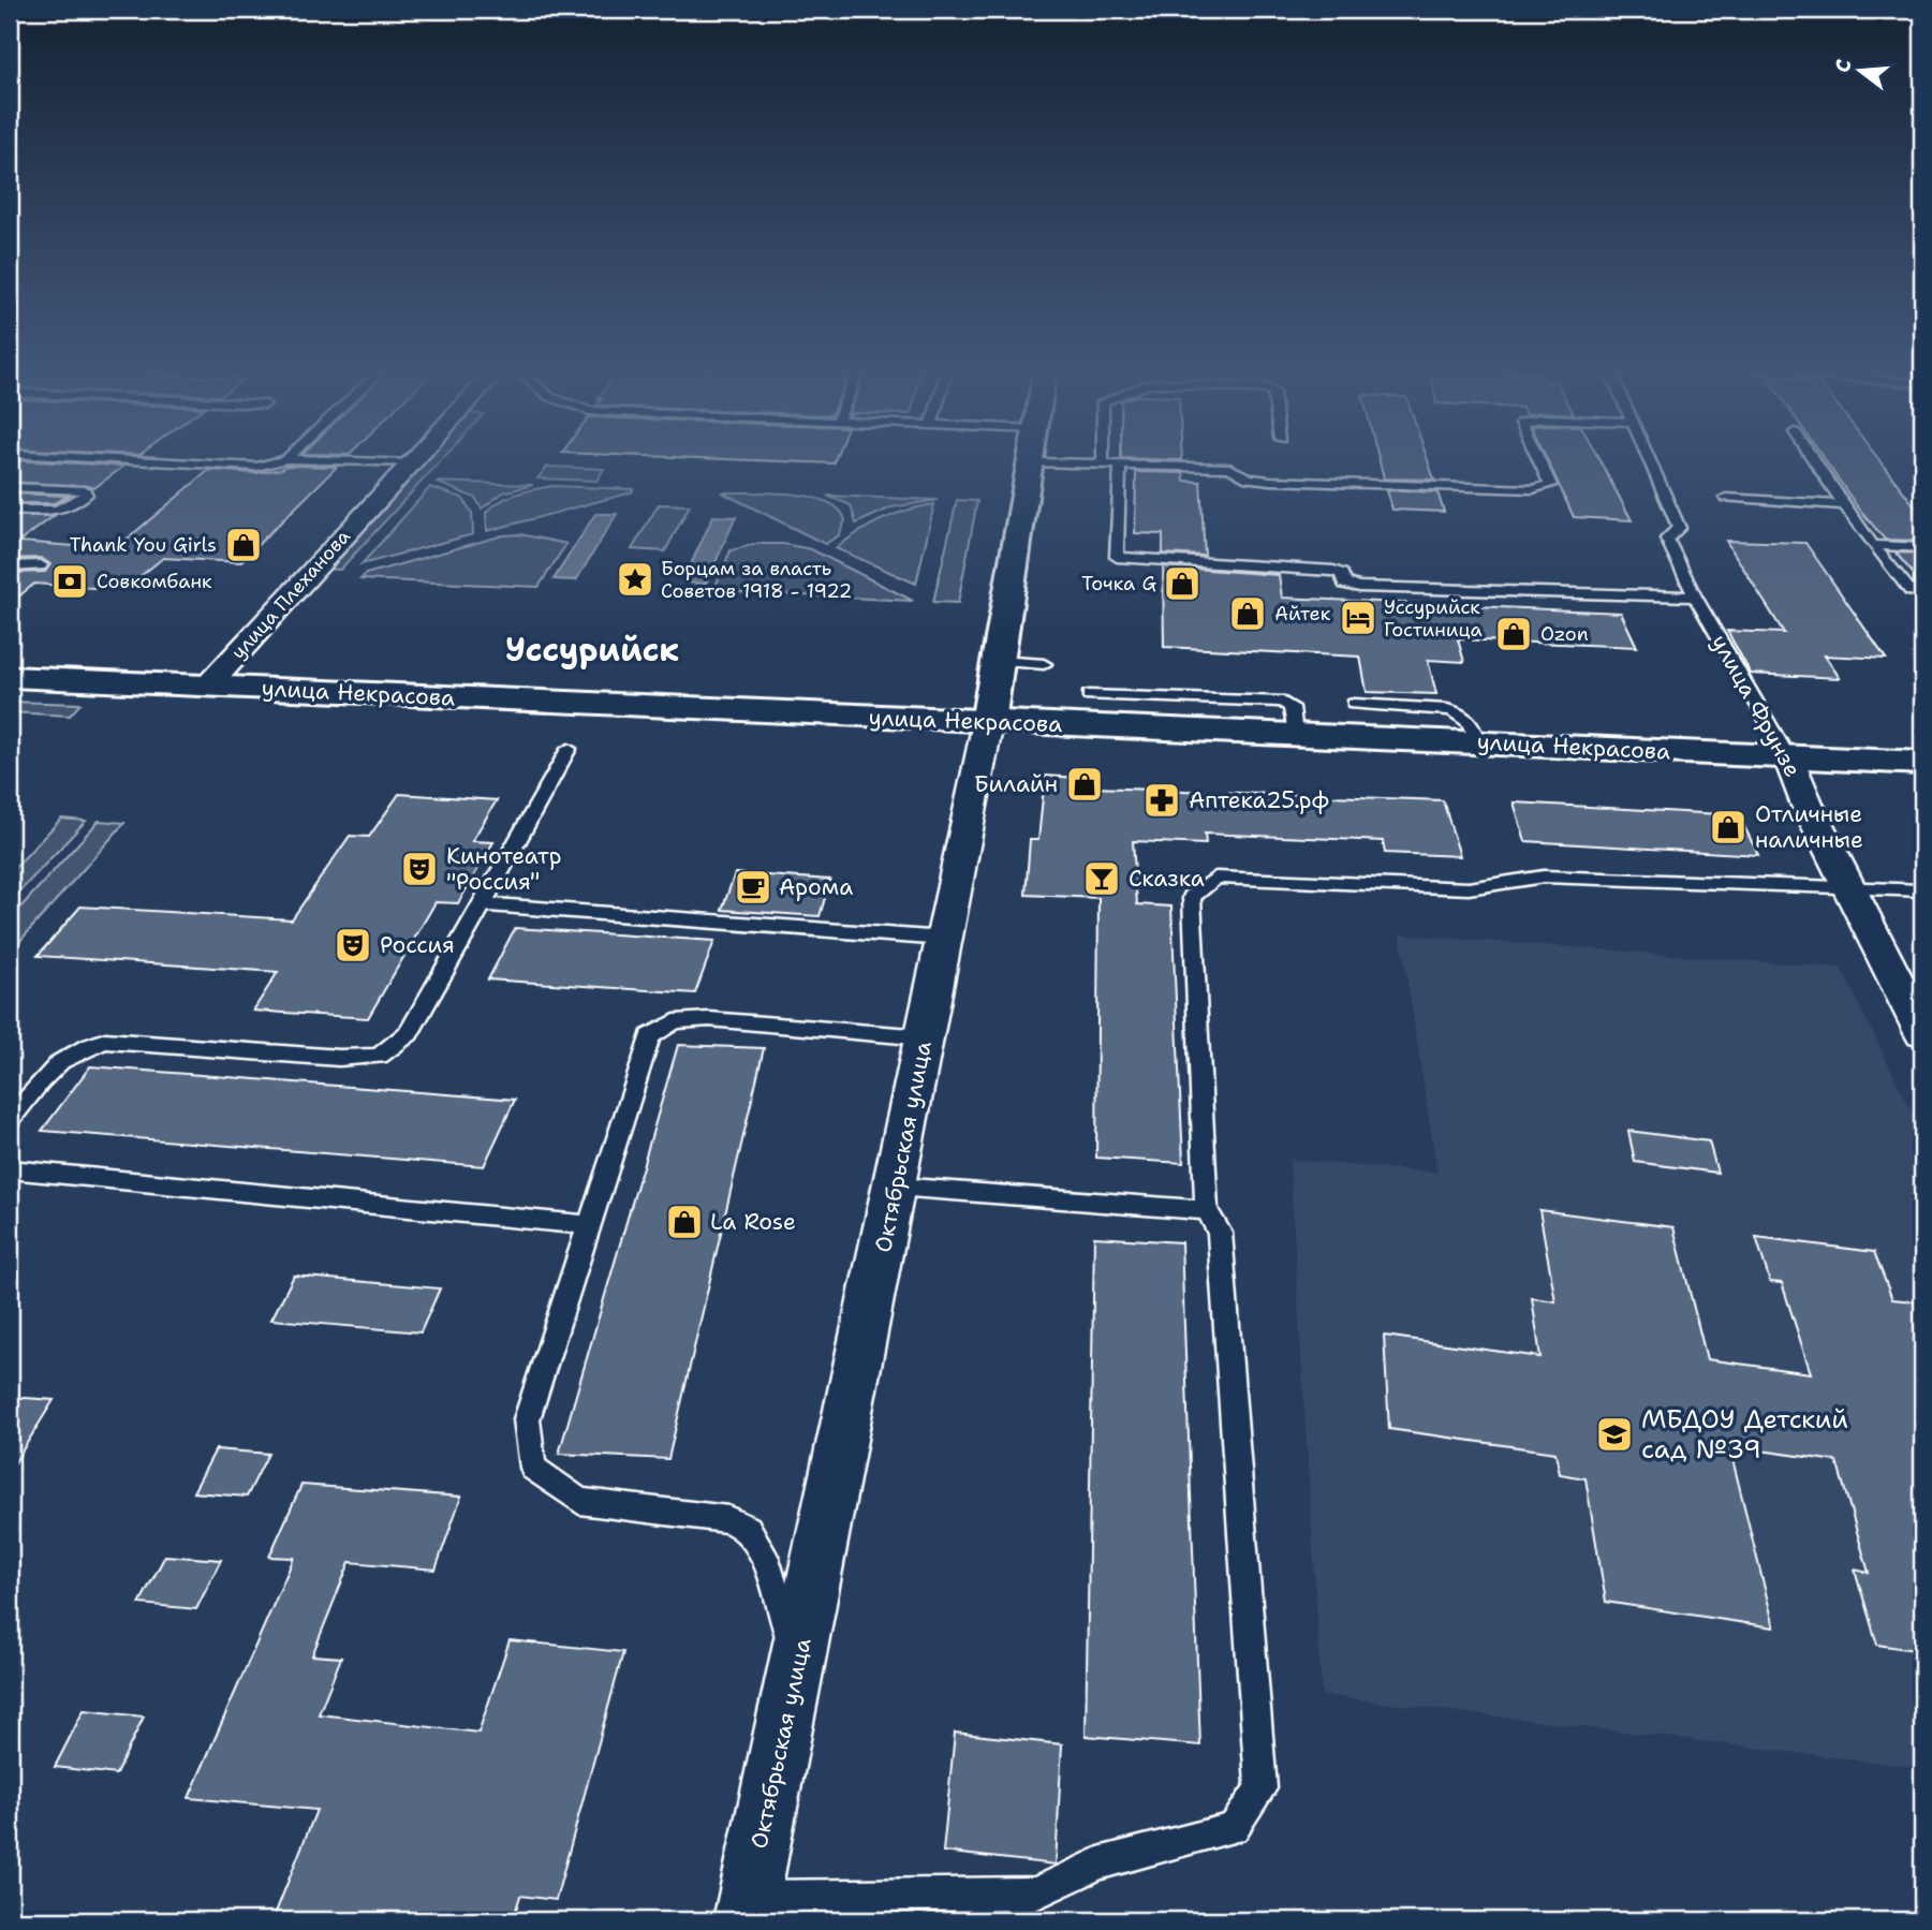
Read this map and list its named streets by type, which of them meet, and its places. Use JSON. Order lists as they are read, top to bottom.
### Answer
{
  "streets": {
    "main road": ["улица Некрасова", "Октябрьская улица"],
    "street": ["улица Плеханова", "улица Фрунзе"]
  },
  "crossings": [
    ["улица Плеханова", "улица Некрасова"],
    ["улица Некрасова", "улица Фрунзе"],
    ["улица Некрасова", "Октябрьская улица"]
  ],
  "districts": ["Уссурийск"],
  "places": {
    "shop": [
      "Thank You Girls",
      "Точка G",
      "Айтек",
      "Ozon",
      "Билайн",
      "Отличные наличные",
      "La Rose"
    ],
    "place": ["Борцам за власть Советов 1918 - 1922"],
    "bank": ["Совкомбанк"],
    "hotel": ["Уссурийск Гостиница"],
    "pharmacy": ["Аптека25.рф"],
    "theatre": ["Кинотеатр \"Россия\"", "Россия"],
    "bar": ["Сказка"],
    "cafe": ["Арома"],
    "school or university": ["МБДОУ Детский сад №39"]
  },
  "north": "left"
}
